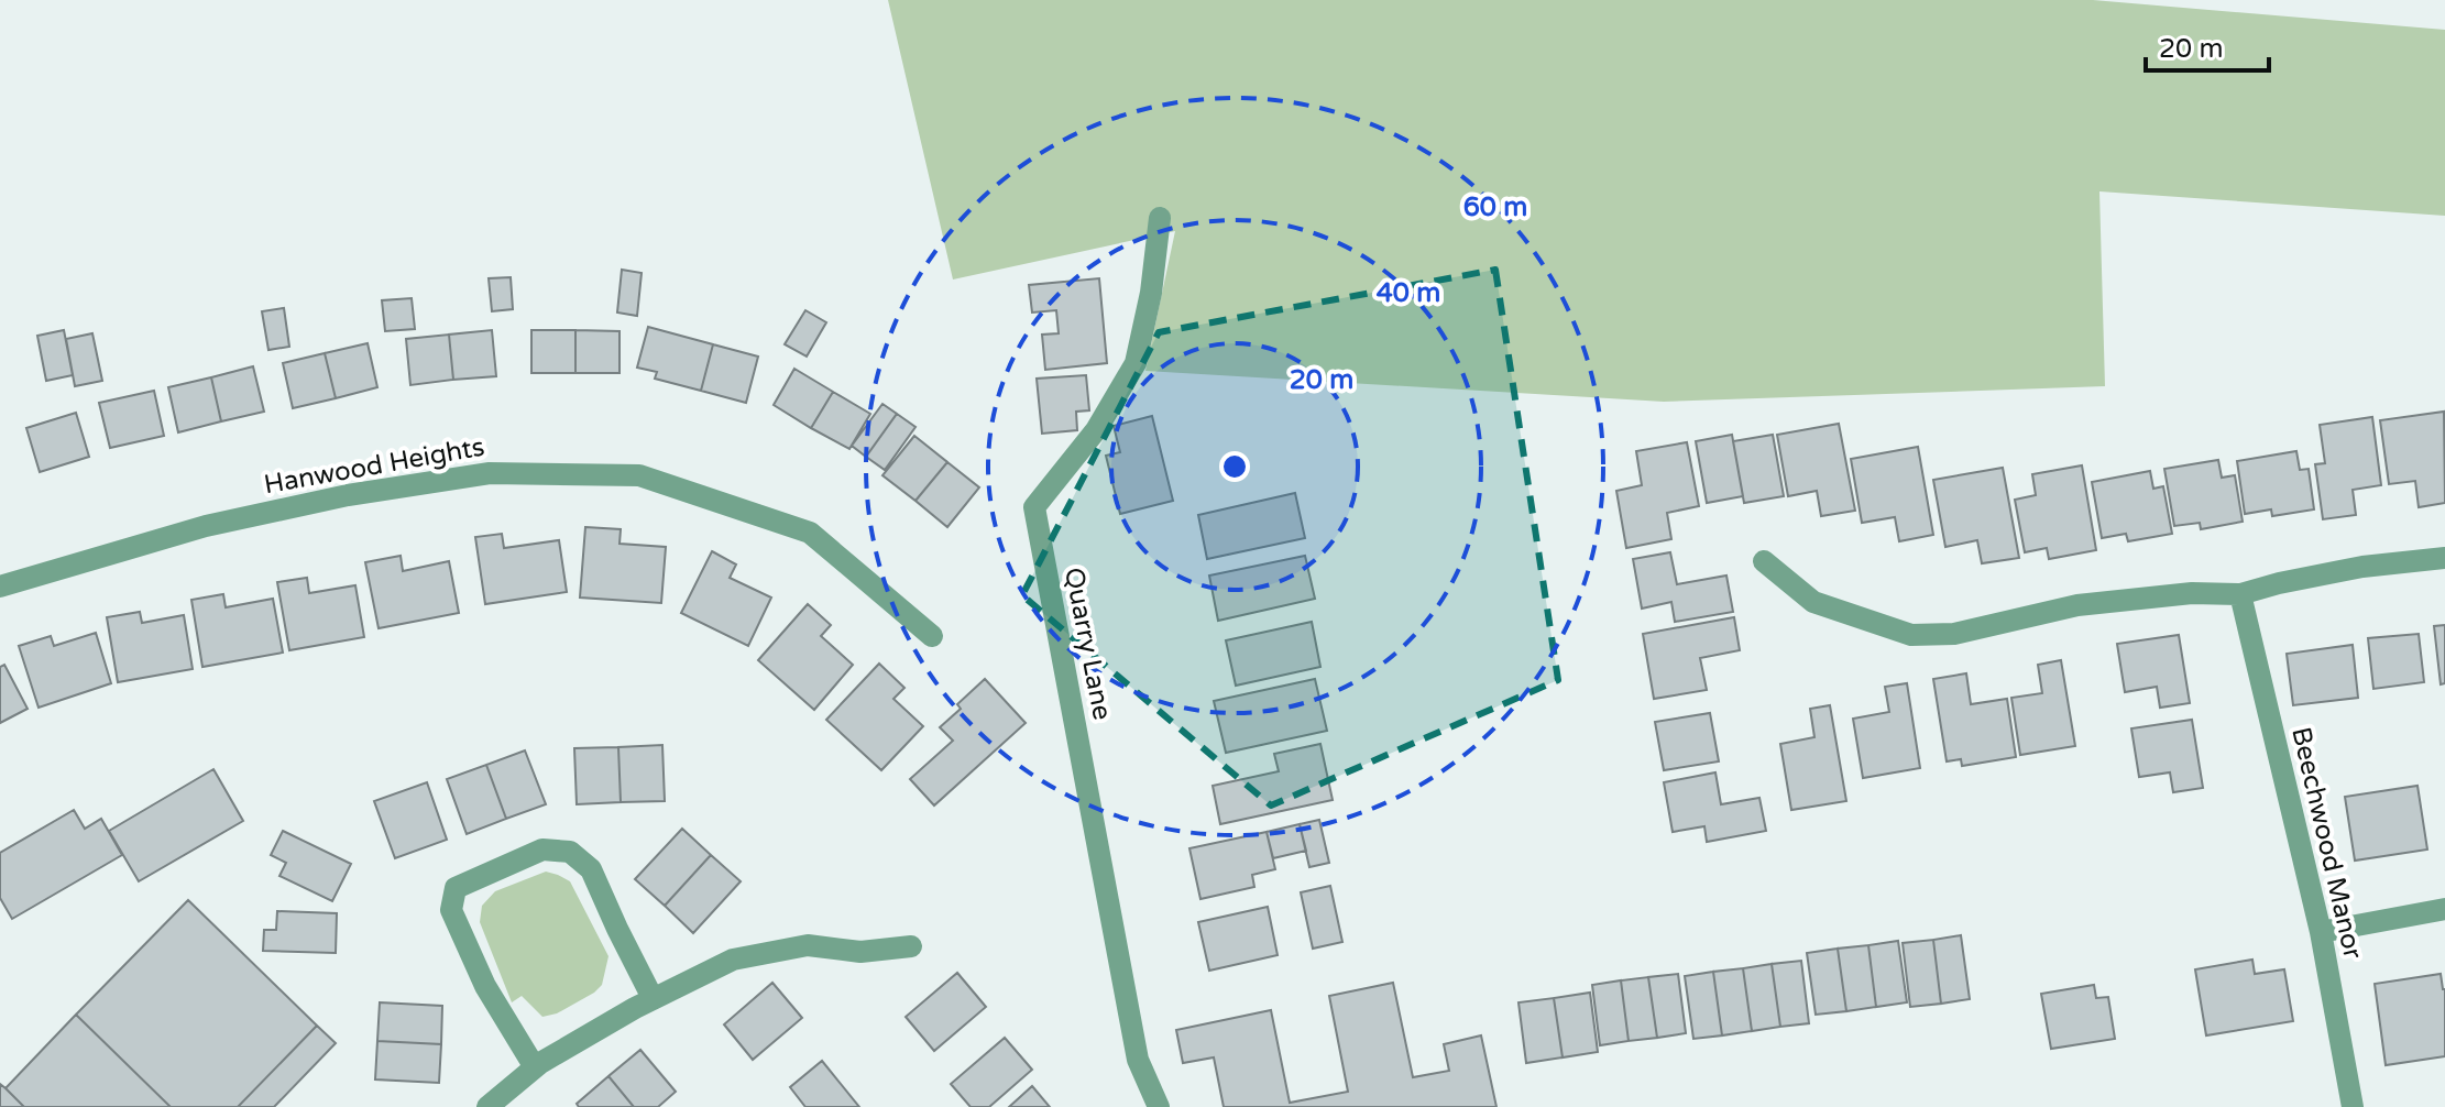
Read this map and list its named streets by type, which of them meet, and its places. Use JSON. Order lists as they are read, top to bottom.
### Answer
{
  "streets": {
    "street": ["Hanwood Heights", "Quarry Lane", "Beechwood Manor"]
  },
  "scale_bar": "20 m",
  "rings": ["60 m", "40 m", "20 m"]
}
